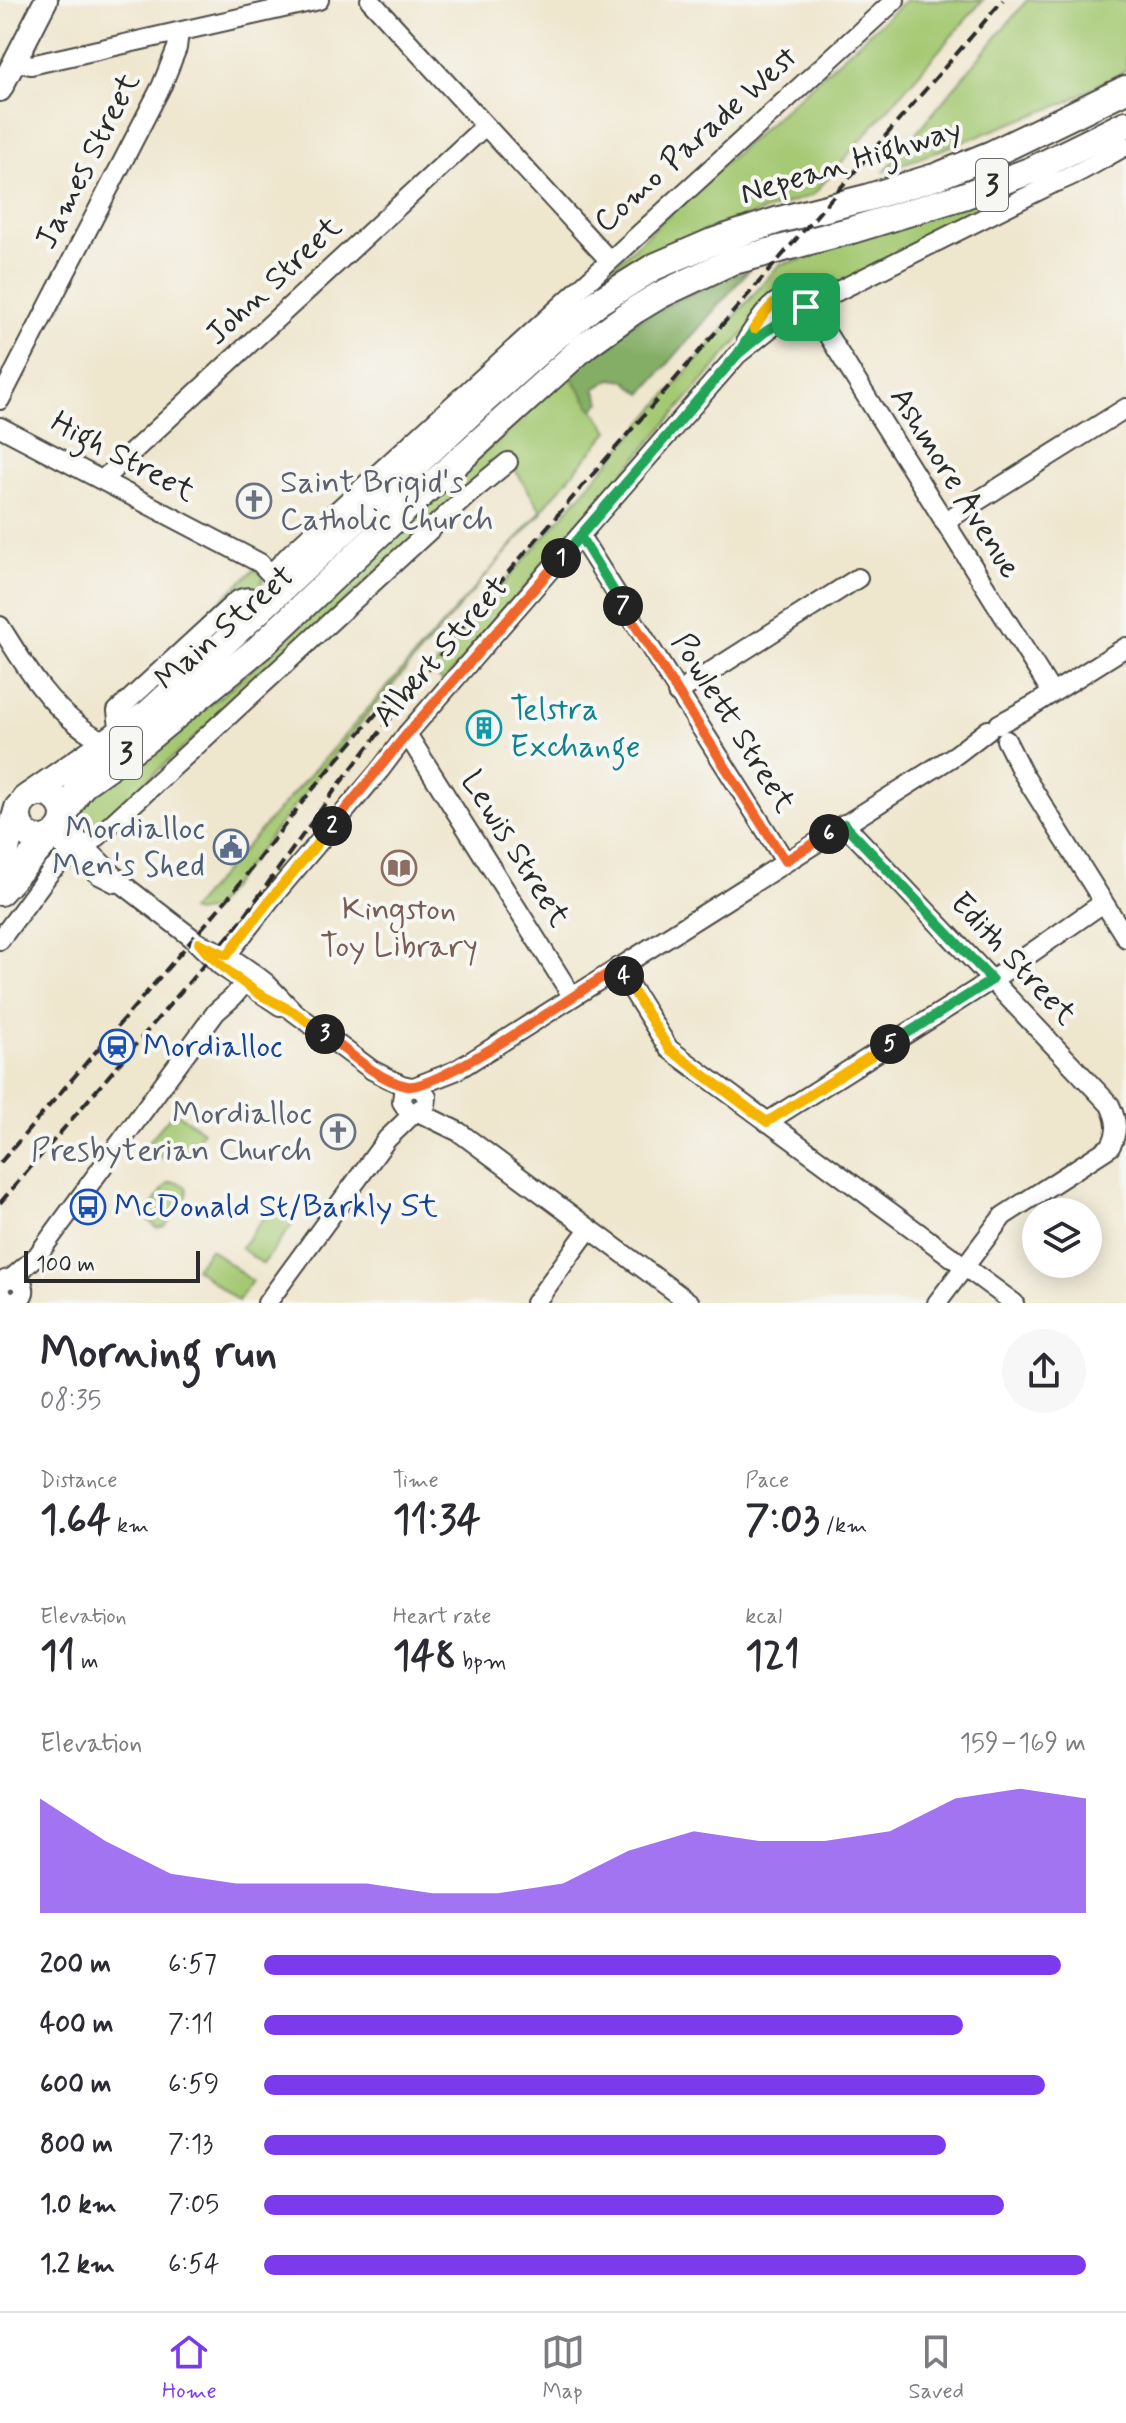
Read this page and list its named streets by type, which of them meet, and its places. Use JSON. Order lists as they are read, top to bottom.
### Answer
{
  "streets": {
    "highway": ["Nepean Highway", "3", "Main Street"],
    "street": [
      "Como Parade West",
      "James Street",
      "John Street",
      "High Street",
      "Ashmore Avenue",
      "Albert Street",
      "Powlett Street",
      "Lewis Street",
      "Edith Street"
    ]
  },
  "crossings": [
    ["Como Parade West", "Main Street"],
    ["Nepean Highway", "Main Street"],
    ["John Street", "High Street"],
    ["High Street", "Main Street"],
    ["Ashmore Avenue", "Albert Street"],
    ["Albert Street", "Powlett Street"],
    ["Albert Street", "Lewis Street"]
  ],
  "places": {
    "church": ["Saint Brigid's Catholic Church", "Mordialloc Presbyterian Church"],
    "building": ["Telstra Exchange"],
    "public building": ["Mordialloc Men's Shed"],
    "library": ["Kingston Toy Library"],
    "station": ["Mordialloc"],
    "bus stop": ["McDonald St/Barkly St"]
  },
  "scale_bar": "100 m",
  "page": {
    "pins": [
      "1",
      "7",
      "2",
      "6",
      "4",
      "3",
      "5"
    ],
    "scale": "100 m",
    "heading": ["Morning run", "08:35"],
    "stats": [
      ["Distance", "1.64 km"],
      ["Time", "11:34"],
      ["Pace", "7:03 /km"],
      ["Elevation", "11 m"],
      ["Heart rate", "148 bpm"],
      ["kcal", "121"]
    ],
    "chart": ["Elevation", "159–169 m"],
    "list": [
      {
        "name": "200 m",
        "note": "6:57"
      },
      {
        "name": "400 m",
        "note": "7:11"
      },
      {
        "name": "600 m",
        "note": "6:59"
      },
      {
        "name": "800 m",
        "note": "7:13"
      },
      {
        "name": "1.0 km",
        "note": "7:05"
      },
      {
        "name": "1.2 km",
        "note": "6:54"
      }
    ],
    "tabs": ["Home", "Map", "Saved"]
  }
}
